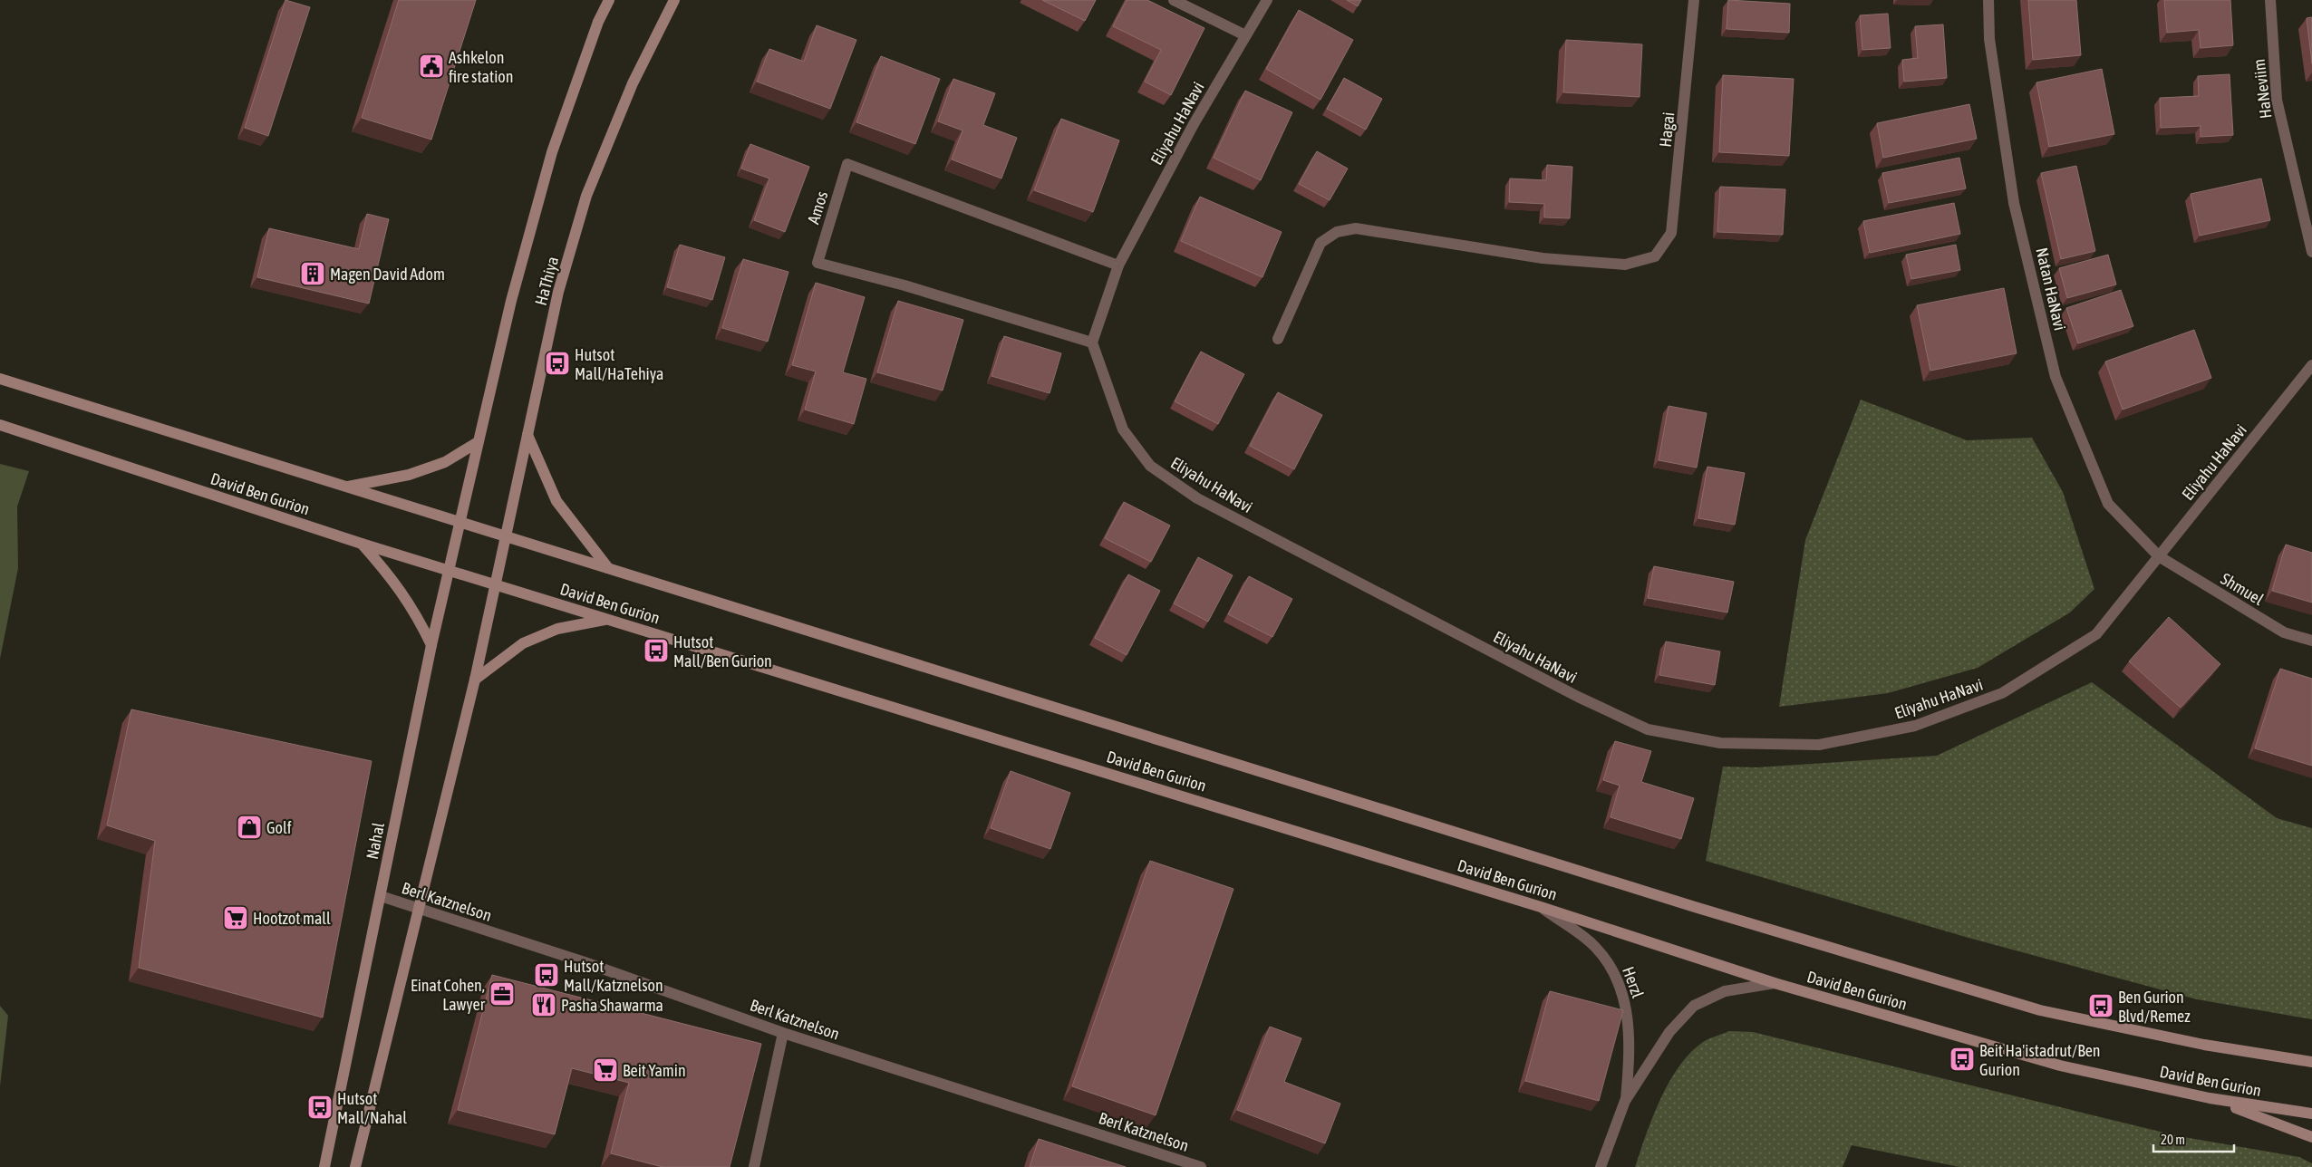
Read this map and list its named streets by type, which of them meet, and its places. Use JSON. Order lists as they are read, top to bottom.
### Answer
{
  "streets": {
    "main road": ["HaThiya", "David Ben Gurion", "Nahal"],
    "street": [
      "HaNeviim",
      "Eliyahu HaNavi",
      "Hagai",
      "Amos",
      "Natan HaNavi",
      "Shmuel",
      "Berl Katznelson",
      "Herzl"
    ]
  },
  "crossings": [
    ["Eliyahu HaNavi", "Amos"],
    ["Eliyahu HaNavi", "Natan HaNavi"],
    ["Eliyahu HaNavi", "Shmuel"],
    ["HaThiya", "David Ben Gurion"],
    ["HaThiya", "Nahal"],
    ["Natan HaNavi", "Shmuel"],
    ["David Ben Gurion", "Nahal"],
    ["David Ben Gurion", "Herzl"],
    ["Nahal", "Berl Katznelson"]
  ],
  "places": {
    "public building": ["Ashkelon fire station"],
    "building": ["Magen David Adom"],
    "bus stop": [
      "Hutsot Mall/HaTehiya",
      "Hutsot Mall/Ben Gurion",
      "Hutsot Mall/Katznelson",
      "Ben Gurion Blvd/Remez",
      "Beit Ha'istadrut/Ben Gurion",
      "Hutsot Mall/Nahal"
    ],
    "shop": ["Golf"],
    "supermarket": ["Hootzot mall", "Beit Yamin"],
    "office": ["Einat Cohen, Lawyer"],
    "restaurant": ["Pasha Shawarma"]
  },
  "scale_bar": "20 m"
}
